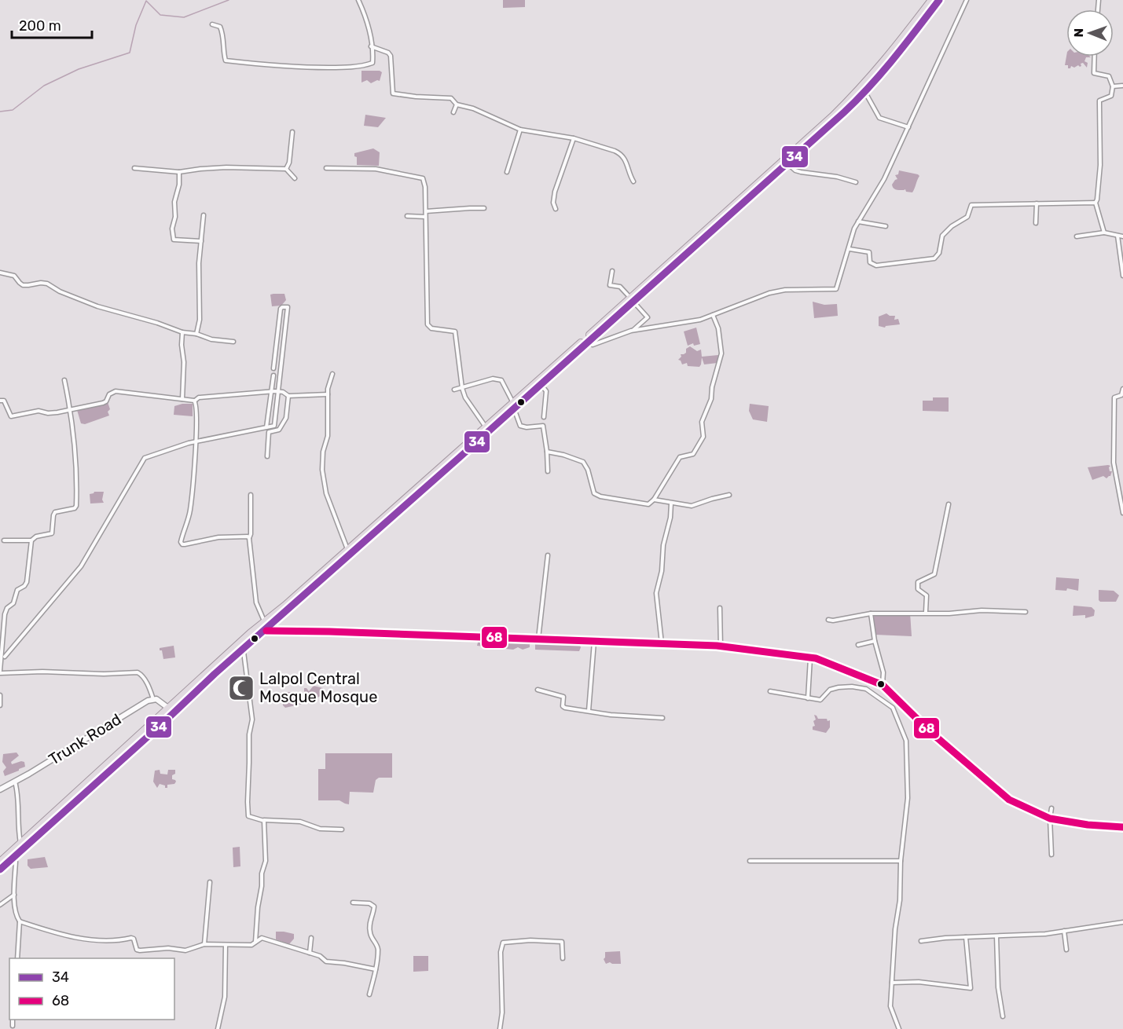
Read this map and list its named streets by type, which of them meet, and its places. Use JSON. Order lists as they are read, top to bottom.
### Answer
{
  "streets": {
    "main road": ["Trunk Road"]
  },
  "places": {
    "mosque": ["Lalpol Central Mosque Mosque"]
  },
  "lines": ["transit line 34", "transit line 68"],
  "legend": ["34", "68"],
  "scale_bar": "200 m",
  "north": "left"
}
